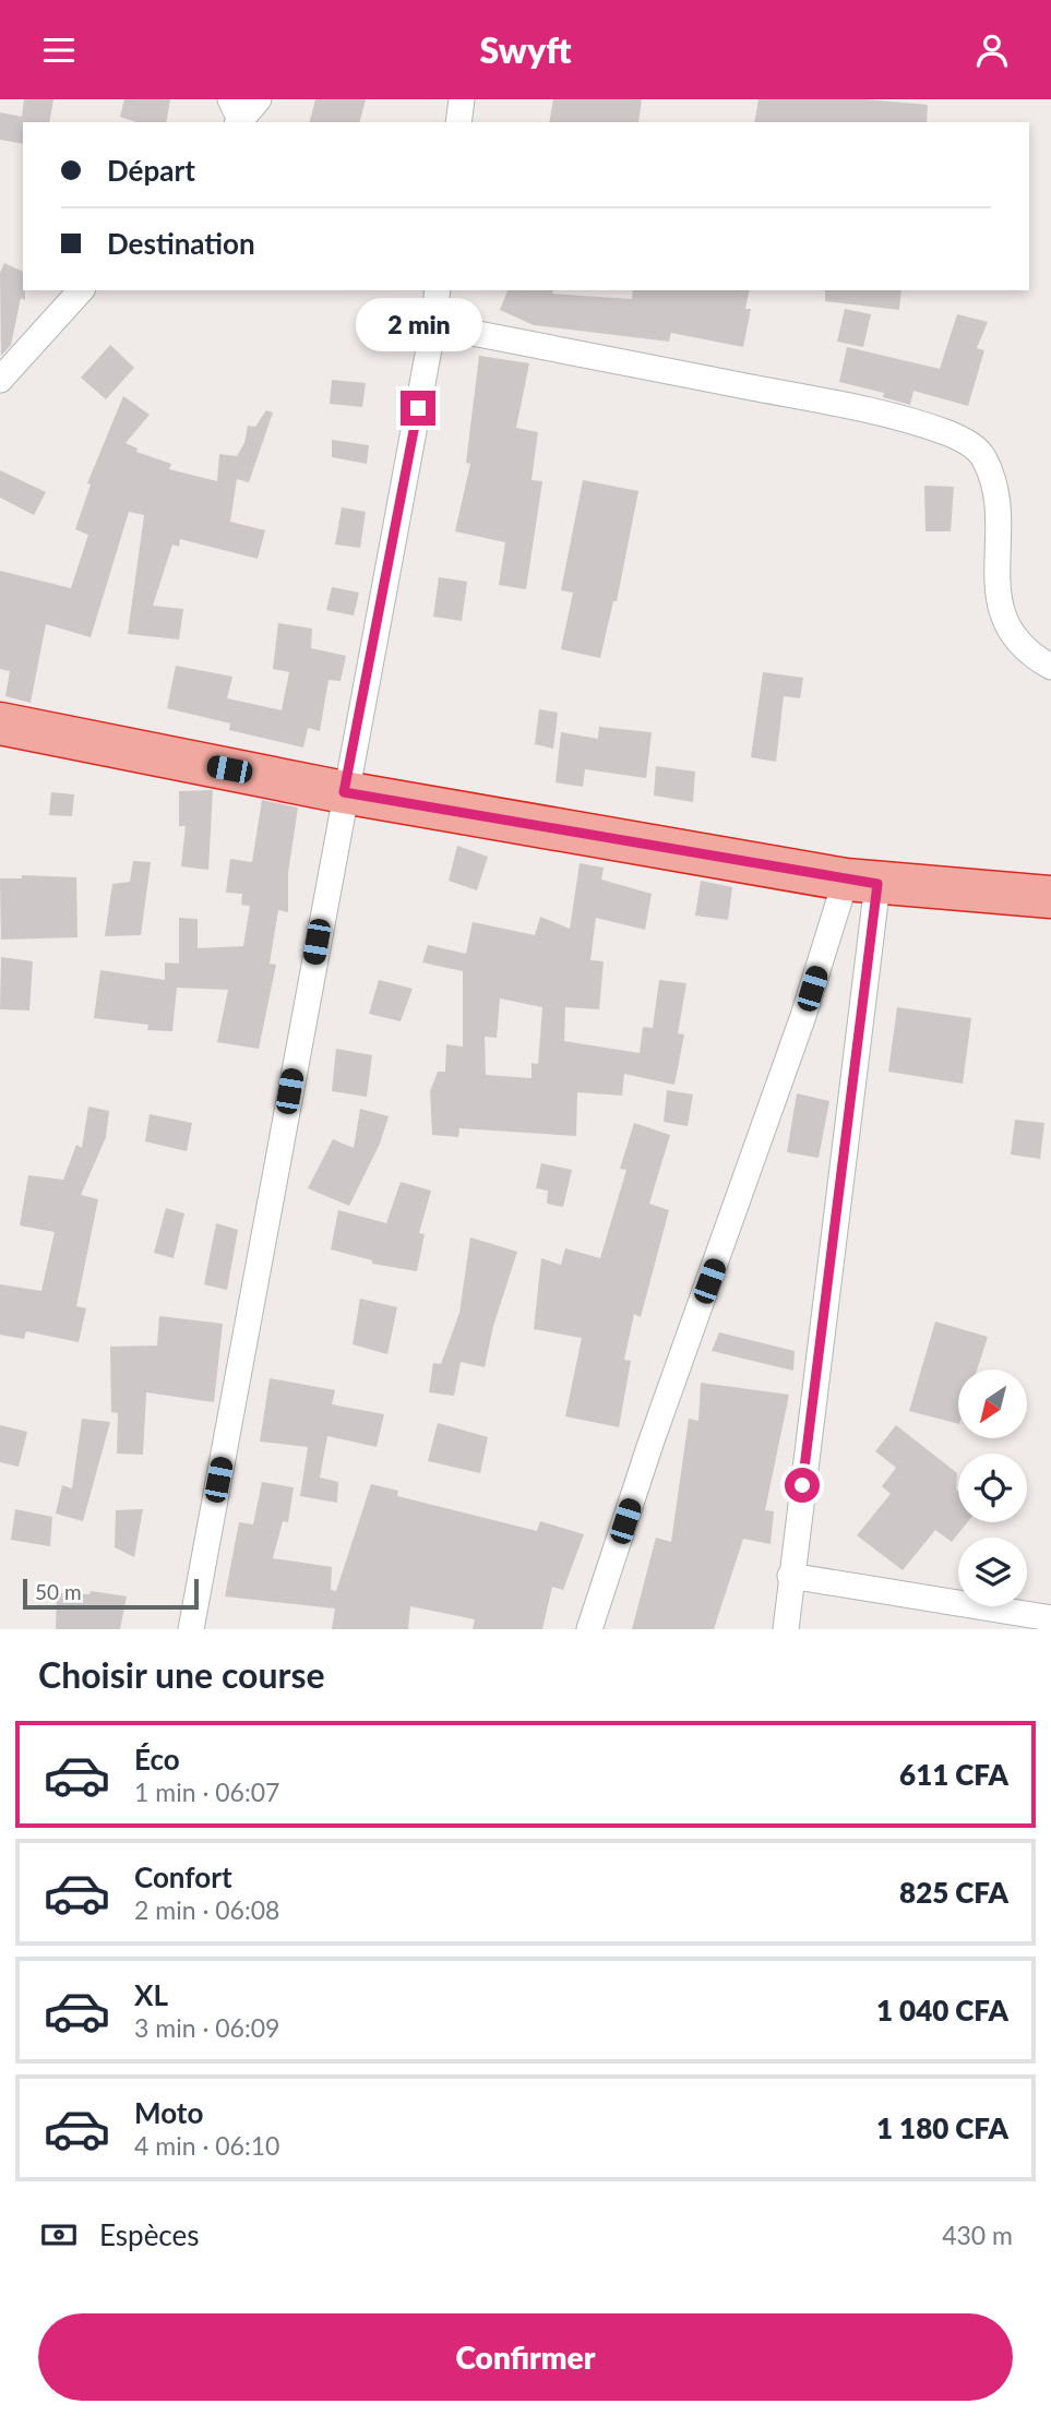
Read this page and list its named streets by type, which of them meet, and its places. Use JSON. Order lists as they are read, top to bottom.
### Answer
{
  "scale_bar": "50 m",
  "north": "bottom left",
  "page": {
    "header": "Swyft",
    "banner": ["Départ", "Destination"],
    "bubble": "2 min",
    "scale": "50 m",
    "heading": "Choisir une course",
    "list": [
      {
        "name": "Éco",
        "note": "1 min · 06:07",
        "value": "611 CFA"
      },
      {
        "name": "Confort",
        "note": "2 min · 06:08",
        "value": "825 CFA"
      },
      {
        "name": "XL",
        "note": "3 min · 06:09",
        "value": "1 040 CFA"
      },
      {
        "name": "Moto",
        "note": "4 min · 06:10",
        "value": "1 180 CFA"
      }
    ],
    "pay": ["Espèces", "430 m"],
    "buttons": "Confirmer"
  }
}
